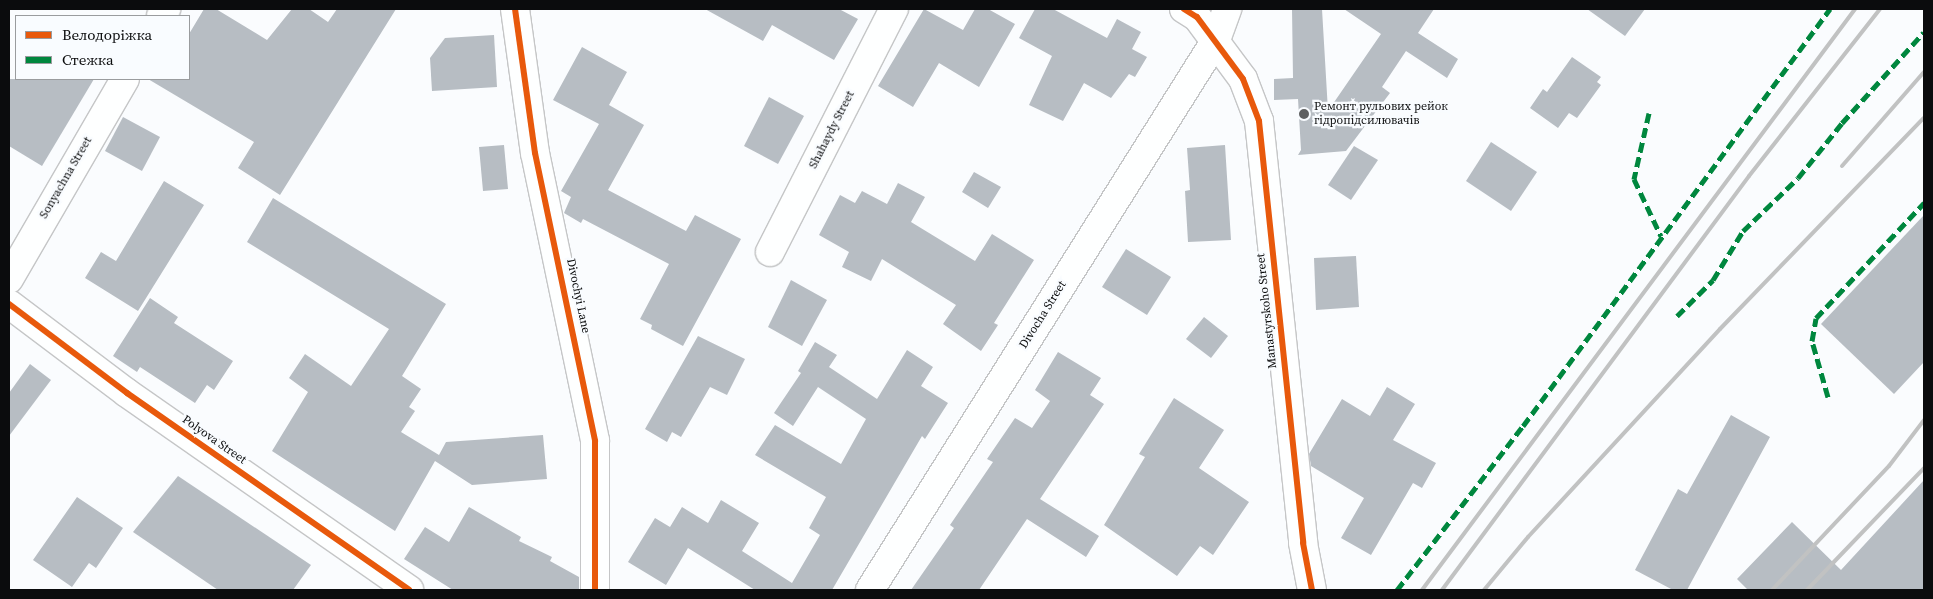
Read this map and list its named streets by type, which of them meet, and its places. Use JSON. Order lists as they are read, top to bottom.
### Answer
{
  "streets": {
    "street": [
      "Shahaydy Street",
      "Sonyachna Street",
      "Divochyi Lane",
      "Manastyrskoho Street",
      "Divocha Street",
      "Polyova Street"
    ]
  },
  "crossings": [
    ["Manastyrskoho Street", "Divocha Street"]
  ],
  "places": ["Ремонт рульових рейок гідропідсилювачів"],
  "legend": ["Велодоріжка", "Стежка"]
}
